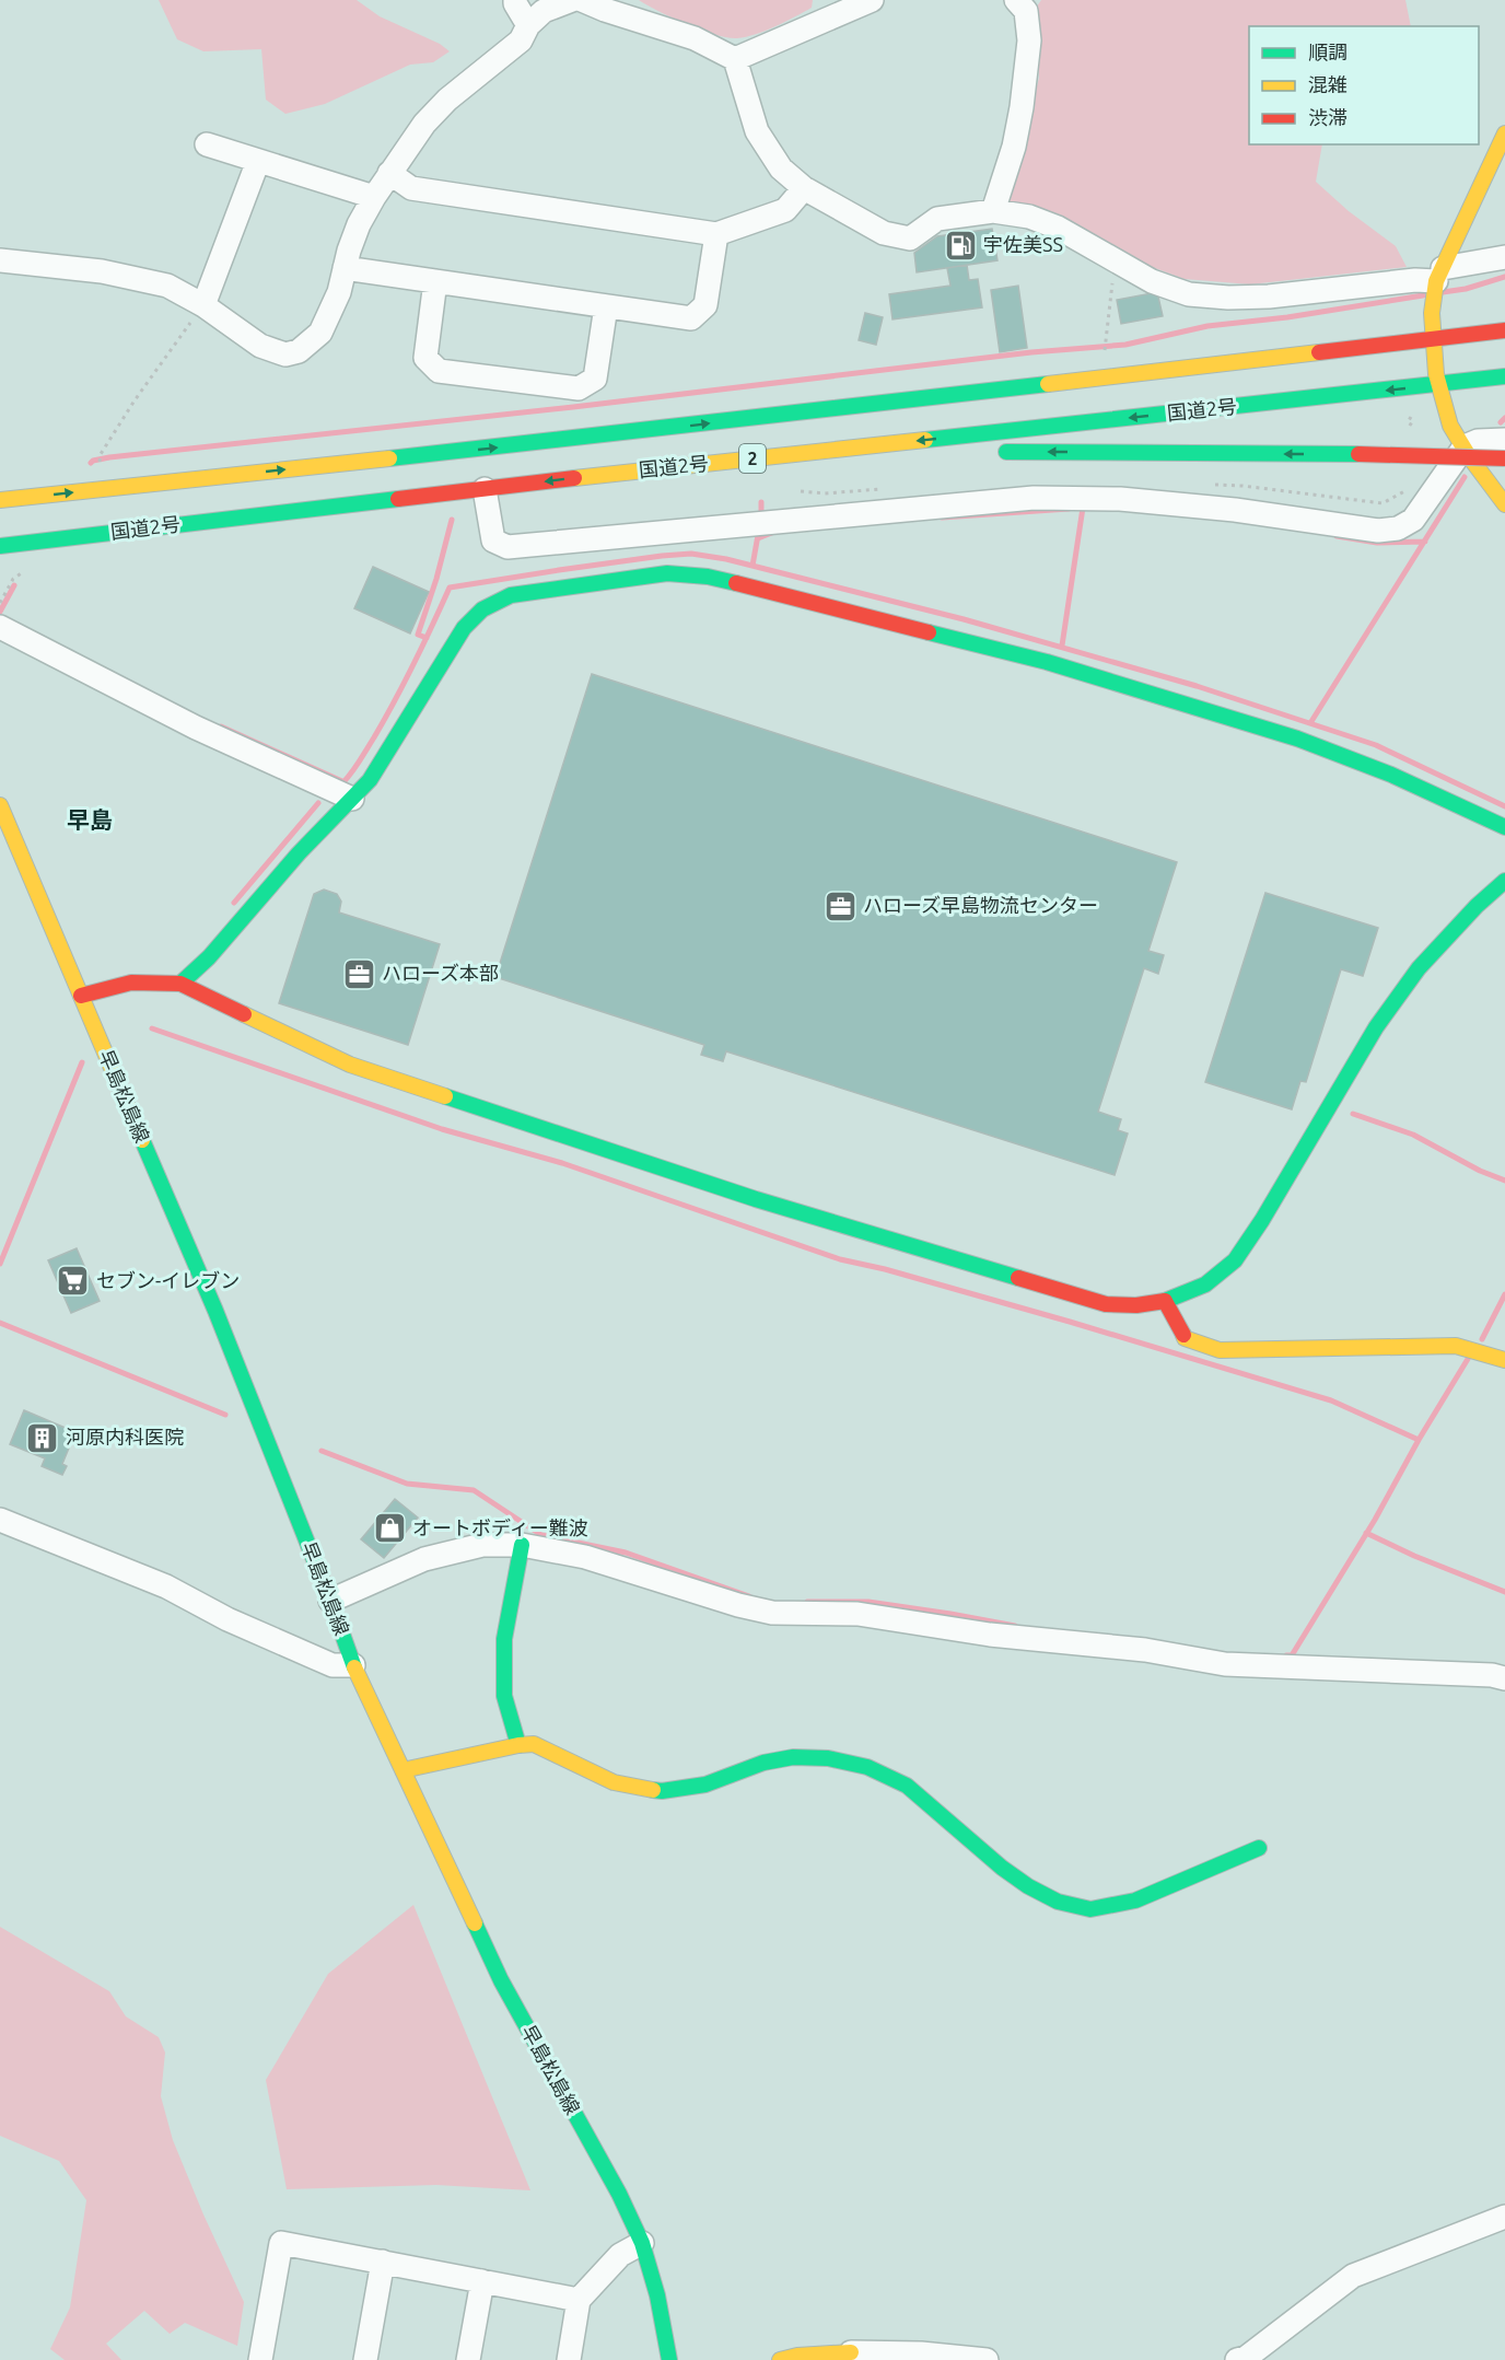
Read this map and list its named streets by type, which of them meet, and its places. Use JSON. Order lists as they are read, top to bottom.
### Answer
{
  "streets": {
    "main road": ["国道2号", "2", "早島松島線"]
  },
  "districts": ["早島"],
  "places": {
    "fuel station": ["宇佐美SS"],
    "office": ["ハローズ早島物流センター", "ハローズ本部"],
    "supermarket": ["セブン-イレブン"],
    "building": ["河原内科医院"],
    "shop": ["オートボディー難波"]
  },
  "legend": ["順調", "混雑", "渋滞"]
}
